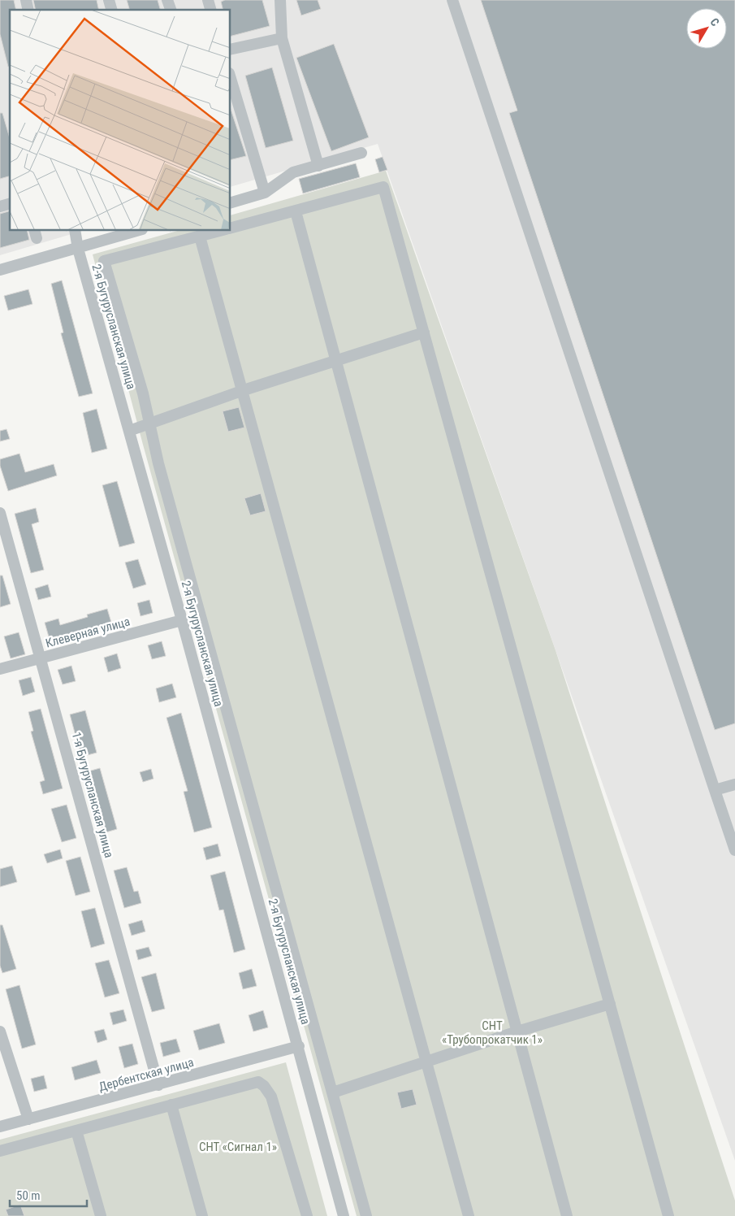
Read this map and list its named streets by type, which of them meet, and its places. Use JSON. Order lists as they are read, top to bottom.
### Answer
{
  "streets": {
    "street": [
      "2-я Бугурусланская улица",
      "Клеверная улица",
      "1-я Бугурусланская улица",
      "Дербентская улица"
    ]
  },
  "crossings": [
    ["2-я Бугурусланская улица", "Клеверная улица"],
    ["2-я Бугурусланская улица", "Дербентская улица"],
    ["Клеверная улица", "1-я Бугурусланская улица"],
    ["1-я Бугурусланская улица", "Дербентская улица"]
  ],
  "parks": ["СНТ «Трубопрокатчик 1»", "СНТ «Сигнал 1»"],
  "scale_bar": "50 m",
  "north": "top right"
}
